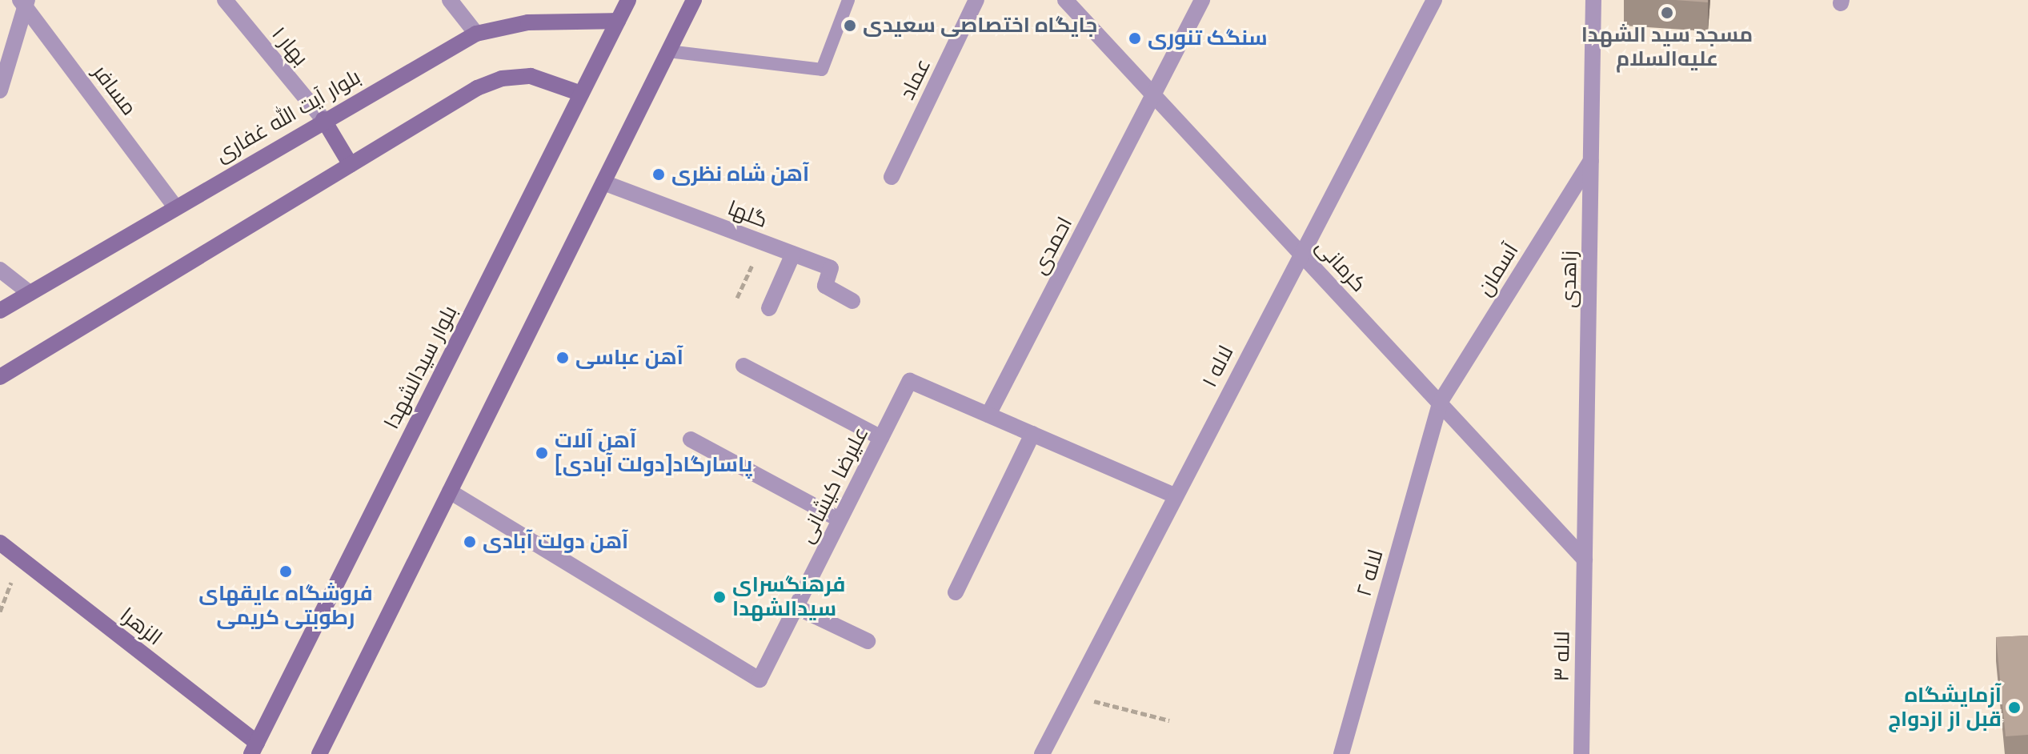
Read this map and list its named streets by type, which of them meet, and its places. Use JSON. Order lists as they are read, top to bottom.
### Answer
{
  "streets": {
    "main road": ["بلوار آیت الله غفاری", "بلوار سیدالشهدا", "الزهرا"],
    "street": [
      "بهار ۱",
      "عماد",
      "مسافر",
      "گلها",
      "احمدی",
      "کرمانی",
      "آسمان",
      "زاهدی",
      "لاله ۱",
      "علیرضا کیشانی",
      "لاله ۲",
      "لاله ۳"
    ]
  },
  "crossings": [
    ["بهار ۱", "بلوار آیت الله غفاری"],
    ["مسافر", "بلوار آیت الله غفاری"],
    ["بلوار آیت الله غفاری", "بلوار سیدالشهدا"],
    ["احمدی", "کرمانی"],
    ["احمدی", "علیرضا کیشانی"],
    ["کرمانی", "آسمان"],
    ["کرمانی", "زاهدی"],
    ["کرمانی", "لاله ۱"],
    ["کرمانی", "لاله ۲"],
    ["کرمانی", "لاله ۳"],
    ["آسمان", "زاهدی"],
    ["آسمان", "لاله ۲"],
    ["زاهدی", "لاله ۳"],
    ["لاله ۱", "علیرضا کیشانی"],
    ["بلوار سیدالشهدا", "الزهرا"]
  ],
  "places": [
    "مسجد سید الشهدا علیه‌السلام",
    "جایگاه اختصاصی سعیدی",
    "سنگک تنوری",
    "آهن شاه نظری",
    "آهن عباسی",
    "آهن آلات پاسارگاد[دولت آبادی]",
    "آهن دولت آبادی",
    "فروشگاه عایقهای رطوبتی کریمی",
    "فرهنگسرای سیدالشهدا",
    "آزمایشگاه قبل از ازدواج"
  ]
}
